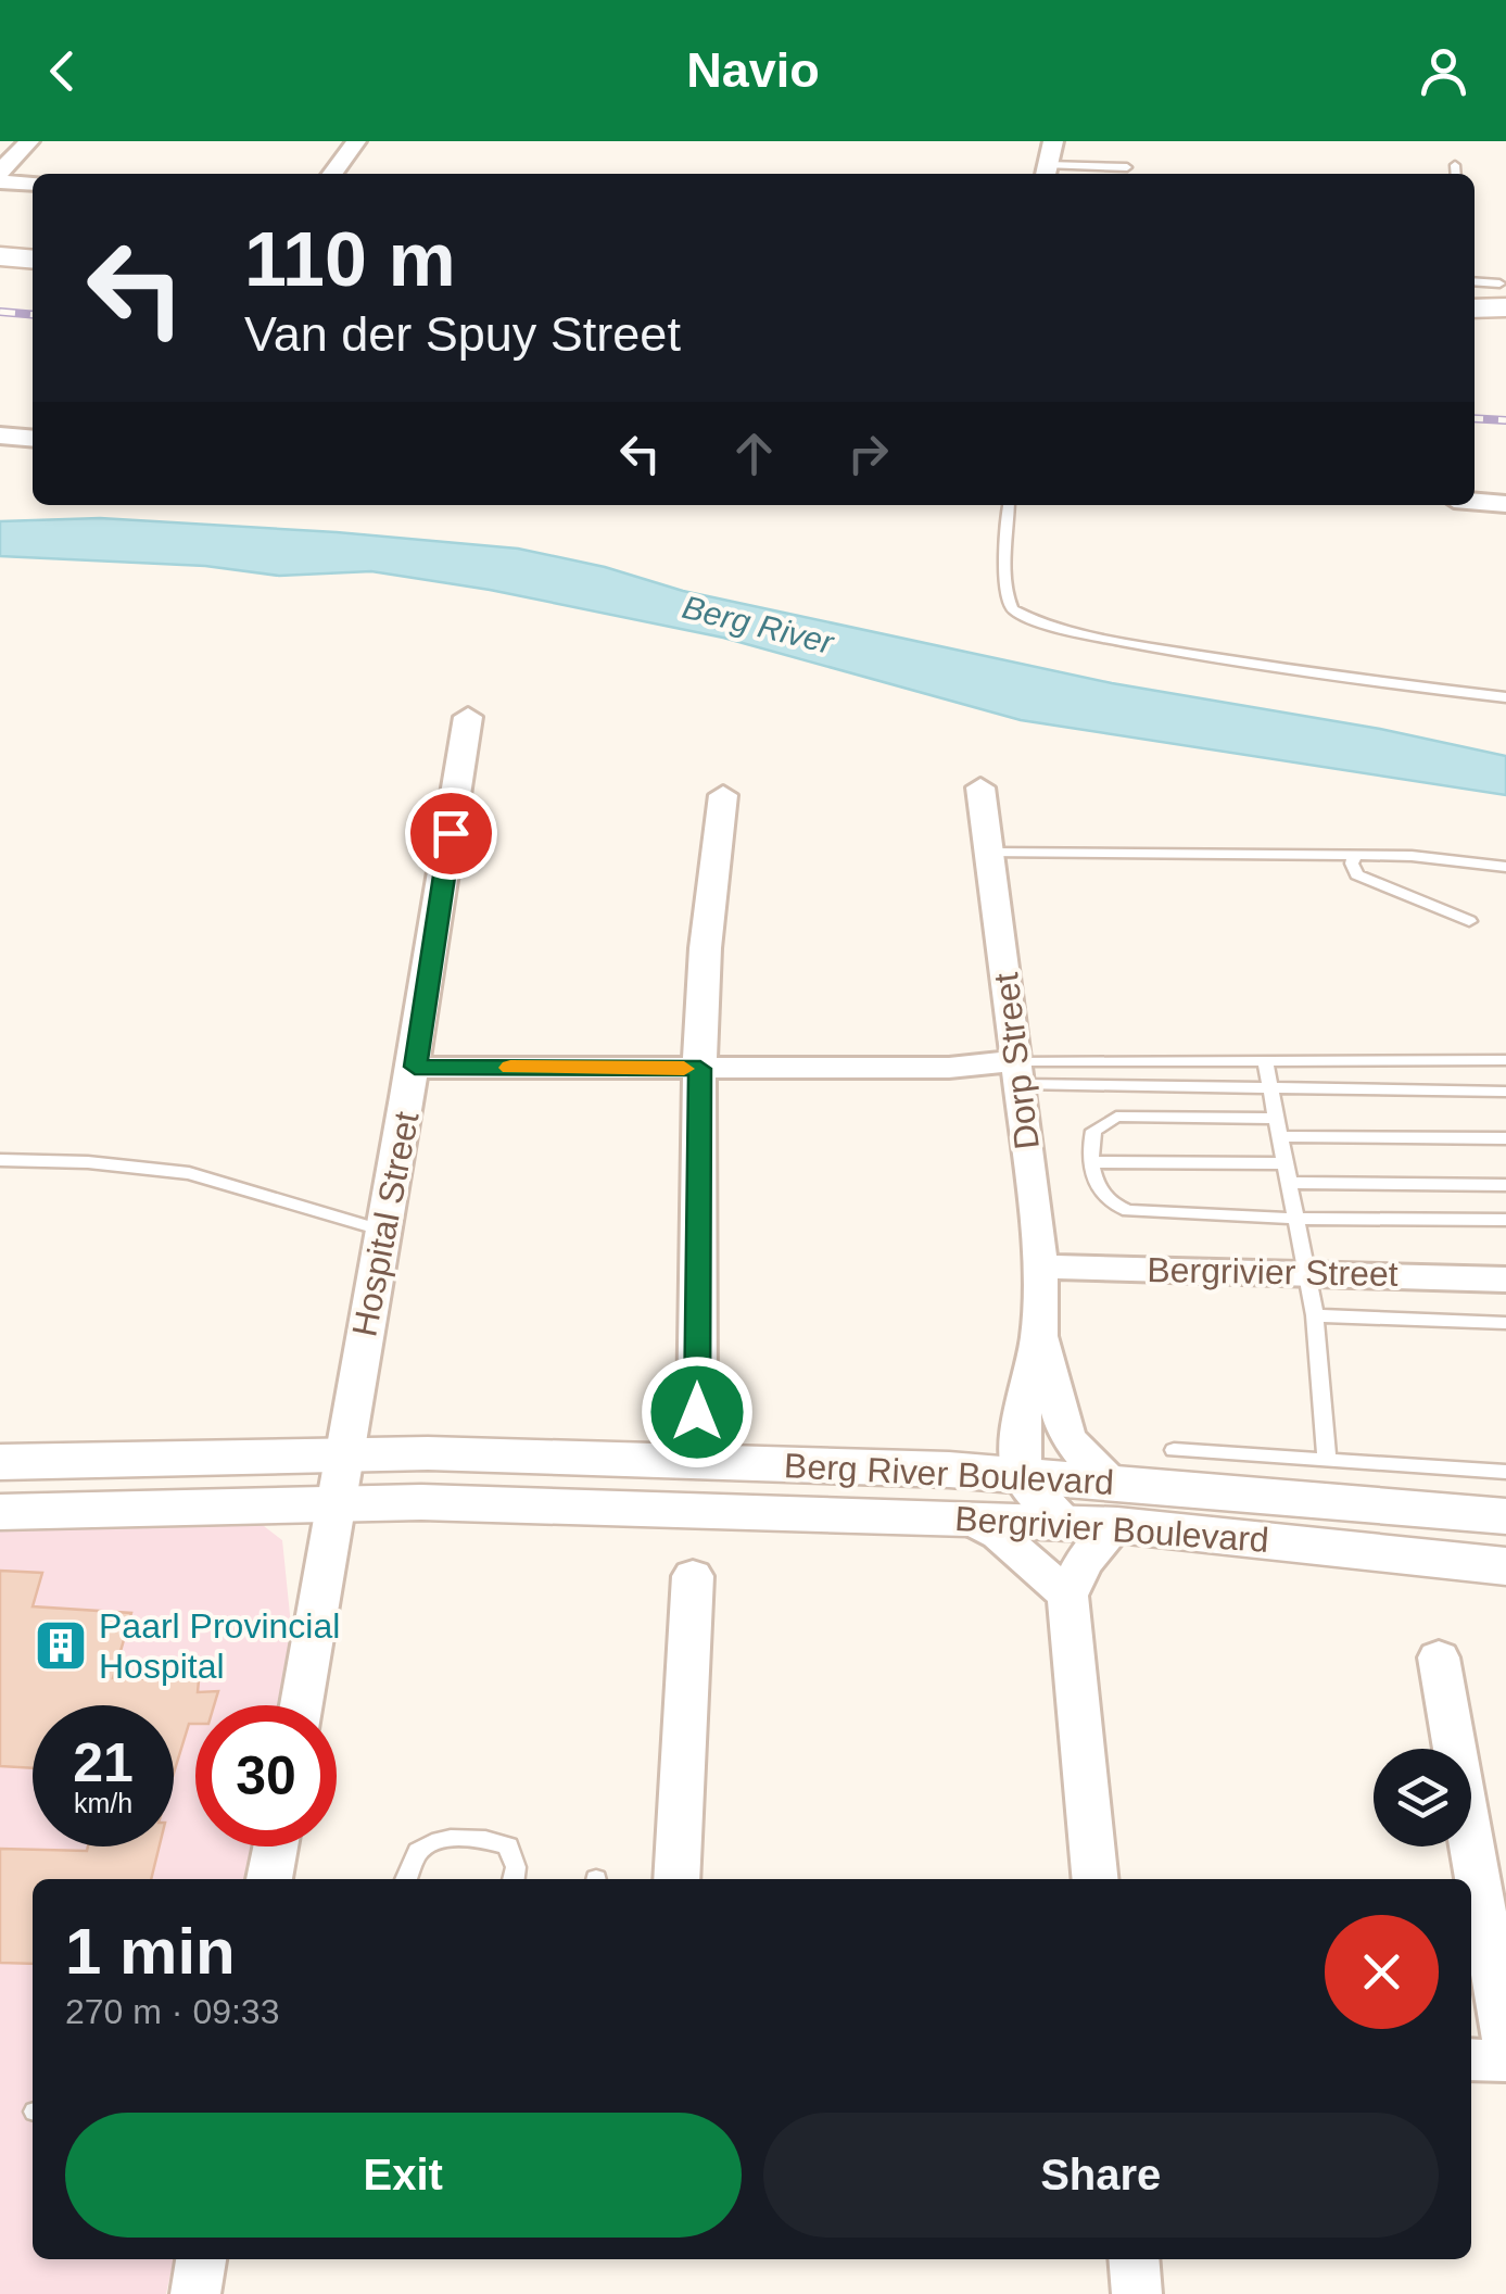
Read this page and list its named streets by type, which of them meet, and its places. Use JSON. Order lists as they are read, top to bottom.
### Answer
{
  "streets": {
    "street": [
      "Dorp Street",
      "Hospital Street",
      "Bergrivier Street",
      "Berg River Boulevard",
      "Bergrivier Boulevard"
    ]
  },
  "crossings": [
    ["Dorp Street", "Bergrivier Street"],
    ["Dorp Street", "Berg River Boulevard"],
    ["Dorp Street", "Bergrivier Boulevard"],
    ["Hospital Street", "Berg River Boulevard"],
    ["Hospital Street", "Bergrivier Boulevard"],
    ["Berg River Boulevard", "Bergrivier Boulevard"]
  ],
  "water": ["Berg River"],
  "places": {
    "building": ["Paarl Provincial Hospital"]
  },
  "page": {
    "header": "Navio",
    "turn": ["110 m", "Van der Spuy Street"],
    "speed": "21 km/h",
    "limit": "30",
    "heading": ["1 min", "270 m · 09:33"],
    "buttons": ["Exit", "Share"]
  }
}
